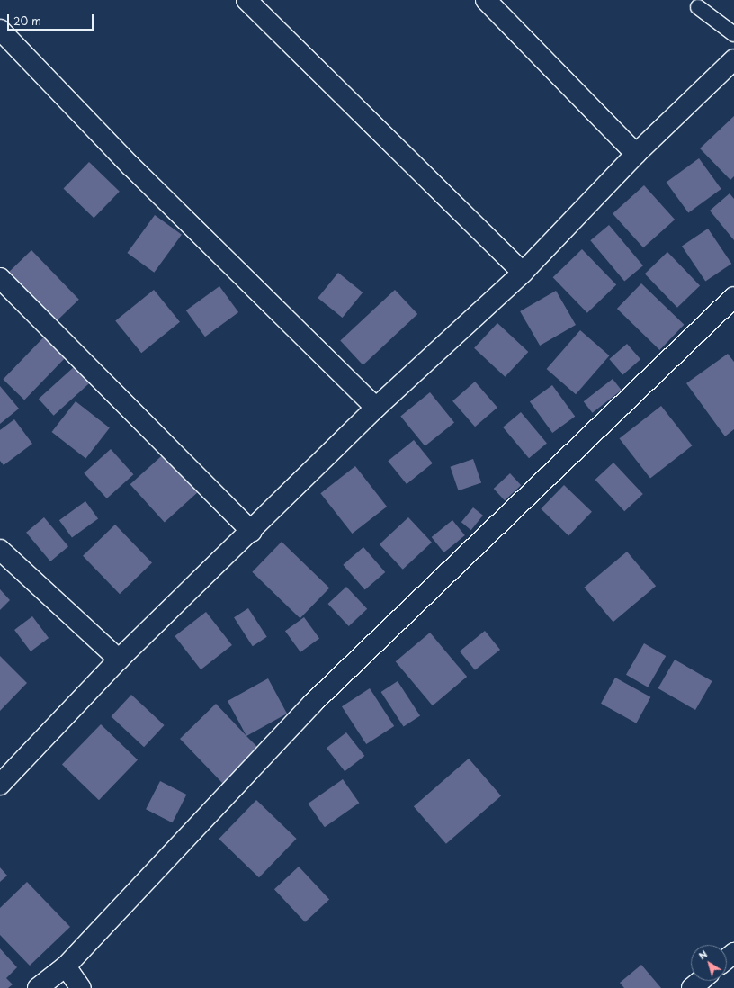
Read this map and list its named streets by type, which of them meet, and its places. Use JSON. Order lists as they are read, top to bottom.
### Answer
{
  "scale_bar": "20 m",
  "north": "top left"
}
